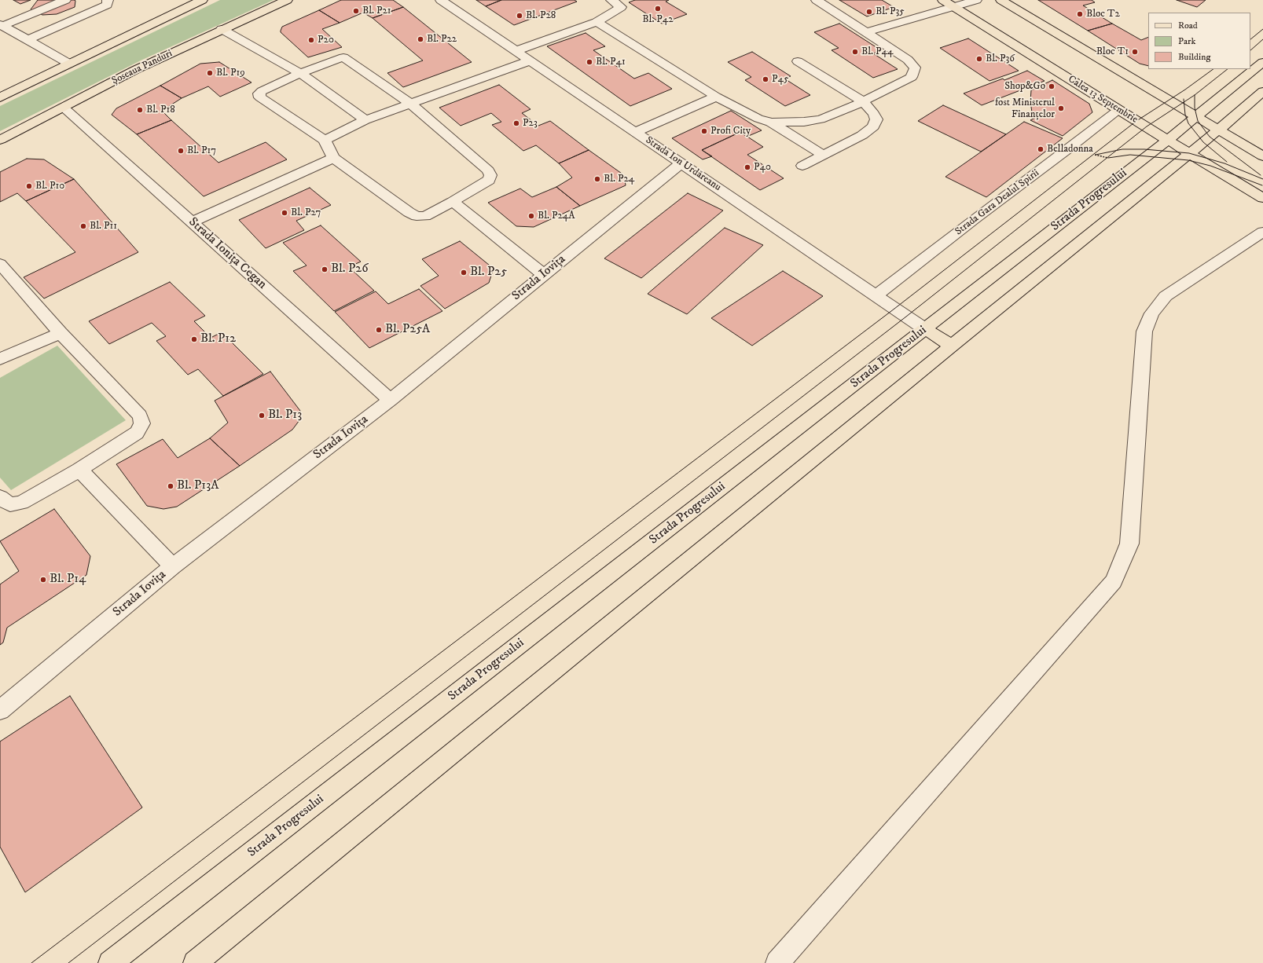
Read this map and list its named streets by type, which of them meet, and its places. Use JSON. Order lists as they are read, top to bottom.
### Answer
{
  "streets": {
    "main road": ["Șoseaua Panduri", "Calea 13 Septembrie", "Strada Progresului"],
    "street": [
      "Strada Ion Urdăreanu",
      "Strada Gara Dealul Spirii",
      "Strada Ionița Cegan",
      "Strada Iovița"
    ]
  },
  "crossings": [
    ["Șoseaua Panduri", "Strada Ionița Cegan"],
    ["Calea 13 Septembrie", "Strada Progresului"],
    ["Calea 13 Septembrie", "Strada Gara Dealul Spirii"],
    ["Strada Ion Urdăreanu", "Strada Progresului"],
    ["Strada Ion Urdăreanu", "Strada Gara Dealul Spirii"],
    ["Strada Ion Urdăreanu", "Strada Iovița"],
    ["Strada Ionița Cegan", "Strada Iovița"]
  ],
  "places": [
    "Bl. P42",
    "Bl. P21",
    "Bl. P35",
    "Bloc T2",
    "Bl. P28",
    "Bl. P22",
    "P20",
    "Bl. P44",
    "Bloc T1",
    "Bl. P36",
    "Bl. P41",
    "Bl. P19",
    "P45",
    "Shop&Go",
    "fost Ministerul Finanțelor",
    "Bl. P18",
    "P23",
    "Profi City",
    "Belladonna",
    "Bl. P17",
    "P40",
    "Bl. P24",
    "Bl. P10",
    "Bl. P27",
    "Bl. P24A",
    "Bl. P11",
    "Bl. P26",
    "Bl. P25",
    "Bl. P25A",
    "Bl. P12",
    "Bl. P13",
    "Bl. P13A",
    "Bl. P14"
  ],
  "legend": ["Road", "Park", "Building"]
}
